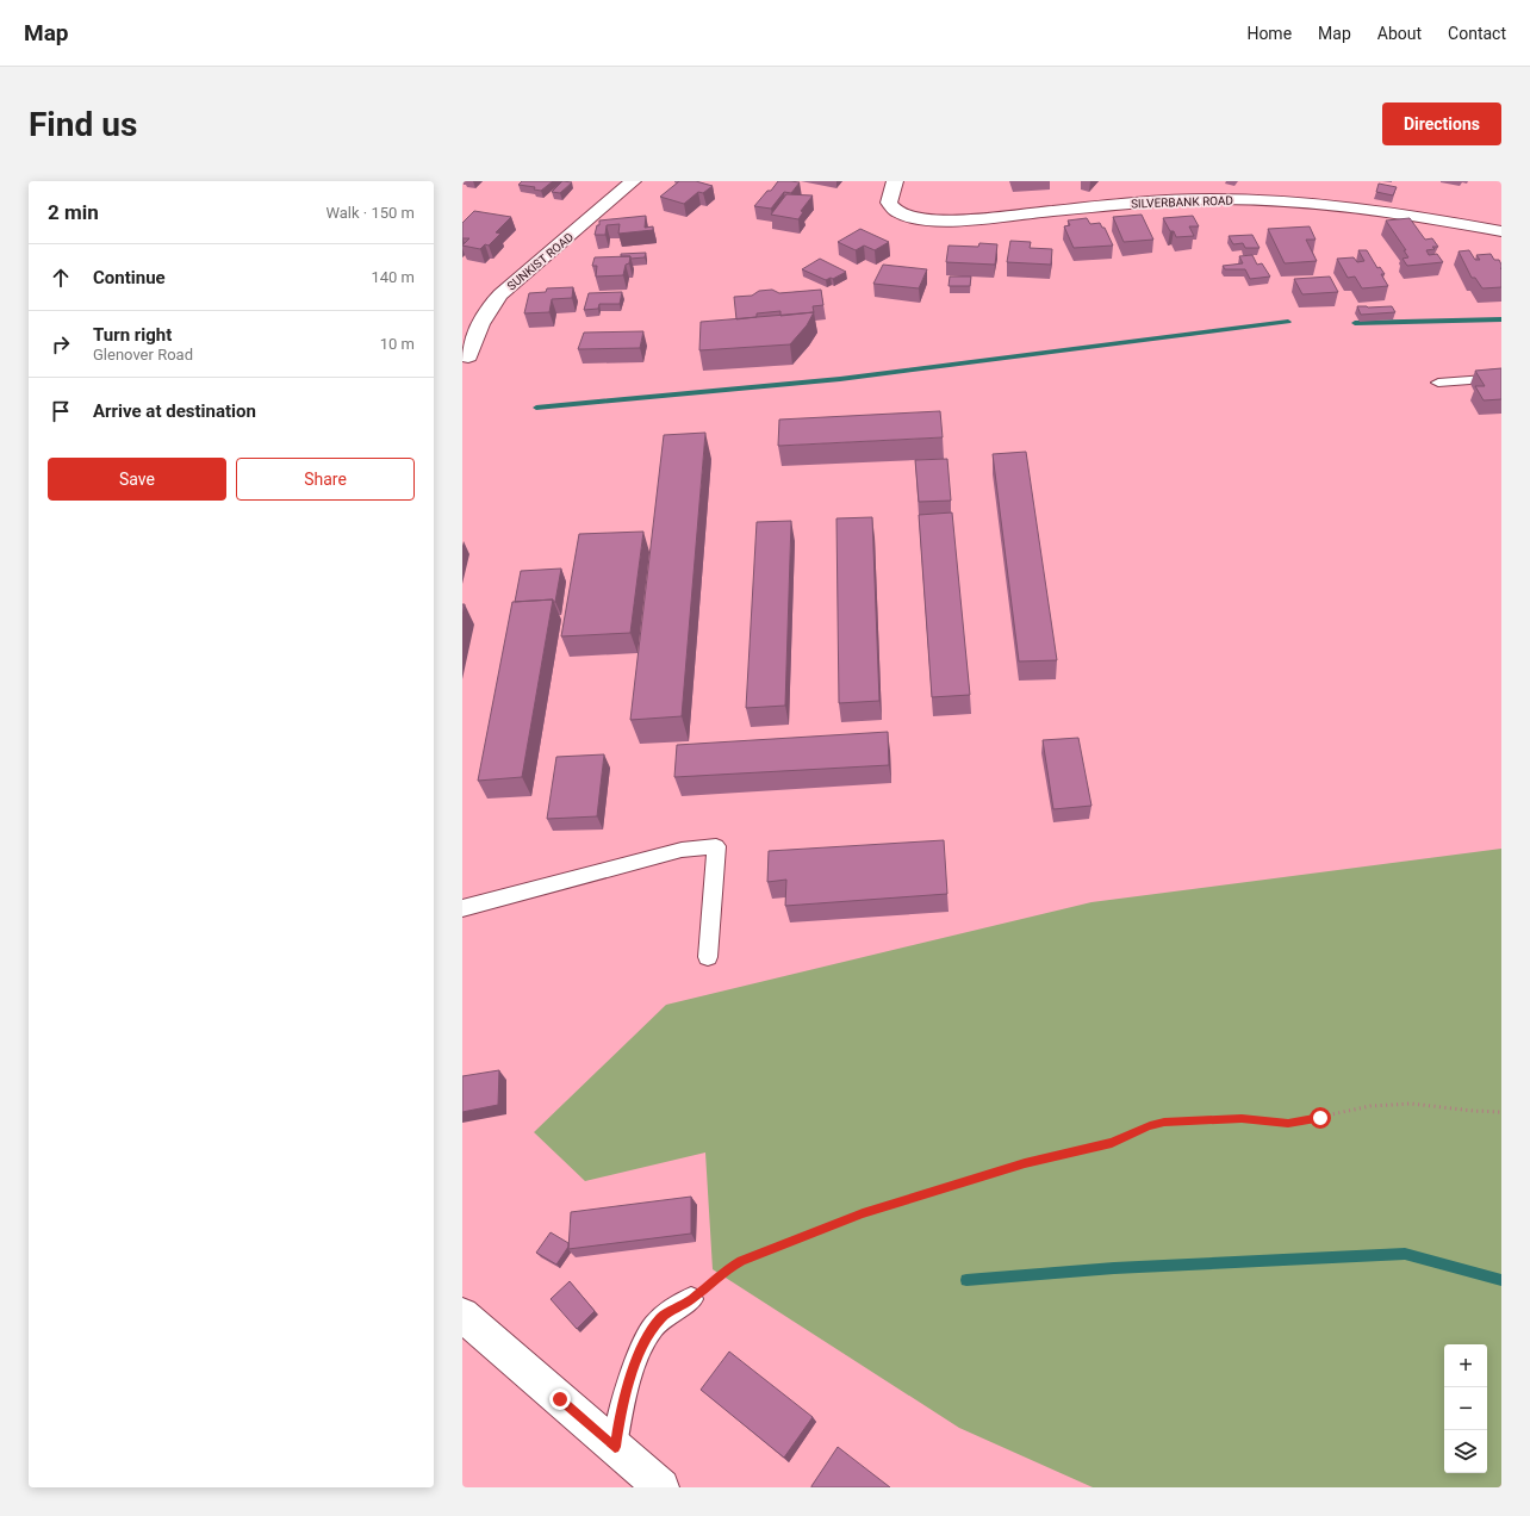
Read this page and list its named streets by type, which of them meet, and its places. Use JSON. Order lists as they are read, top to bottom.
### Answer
{
  "streets": {
    "street": ["SILVERBANK ROAD", "SUNKIST ROAD"]
  },
  "page": {
    "header": "Map",
    "nav": [
      "Home",
      "Map",
      "About",
      "Contact"
    ],
    "buttons": [
      "Directions",
      ["Save", "Share"]
    ],
    "title": "Find us",
    "heading": ["2 min", "Walk · 150 m"],
    "list": [
      ["Continue", "140 m"],
      ["Turn right", "Glenover Road", "10 m"],
      "Arrive at destination"
    ],
    "map_buttons": ["+", "−"]
  }
}
